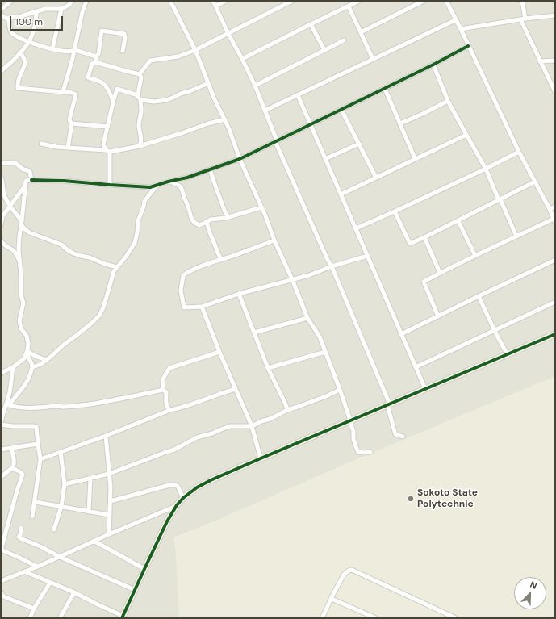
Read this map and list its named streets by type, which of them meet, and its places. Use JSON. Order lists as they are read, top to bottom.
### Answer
{
  "places": ["Sokoto State Polytechnic"],
  "scale_bar": "100 m",
  "north": "top right"
}
